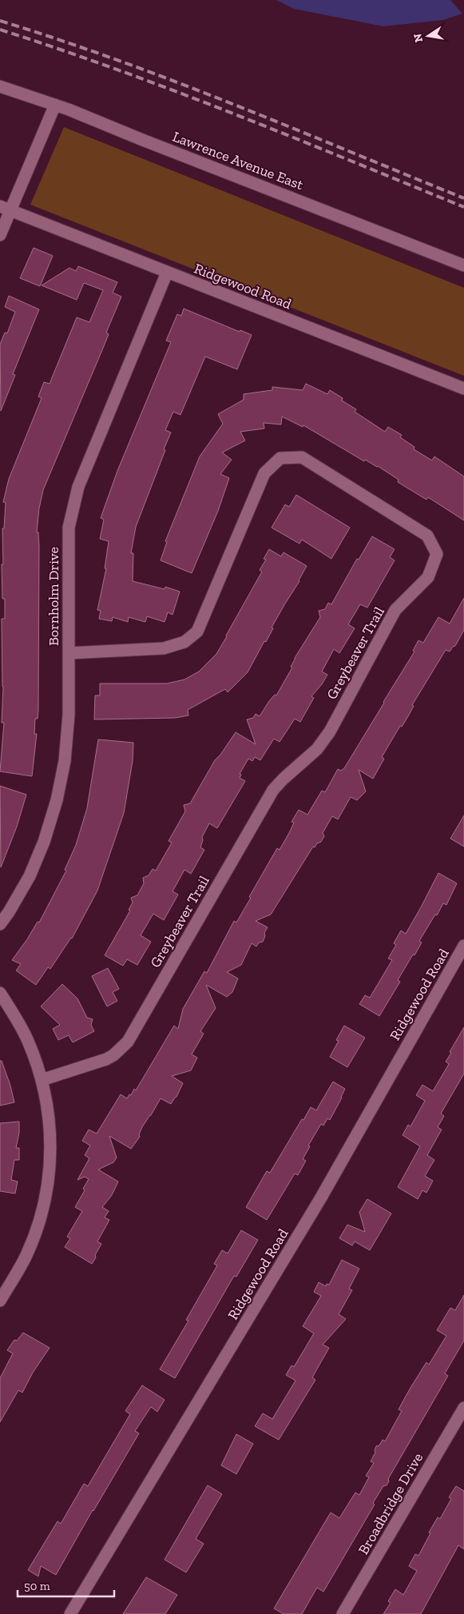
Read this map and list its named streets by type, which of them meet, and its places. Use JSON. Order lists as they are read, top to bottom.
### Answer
{
  "streets": {
    "street": [
      "Lawrence Avenue East",
      "Ridgewood Road",
      "Bornholm Drive",
      "Greybeaver Trail",
      "Broadbridge Drive"
    ]
  },
  "crossings": [
    ["Ridgewood Road", "Bornholm Drive"],
    ["Bornholm Drive", "Greybeaver Trail"]
  ],
  "scale_bar": "50 m",
  "north": "left"
}
